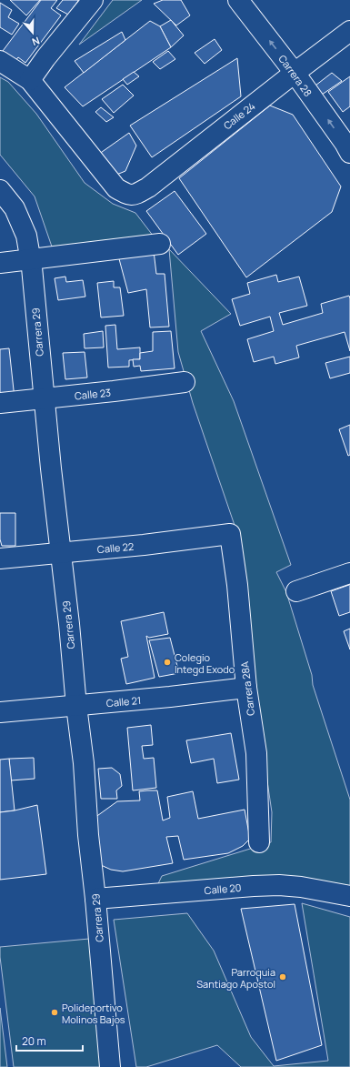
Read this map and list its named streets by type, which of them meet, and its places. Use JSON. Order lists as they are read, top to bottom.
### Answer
{
  "streets": {
    "street": [
      "Carrera 28",
      "Calle 24",
      "Carrera 29",
      "Calle 23",
      "Calle 22",
      "Carrera 28A",
      "Calle 21",
      "Calle 20"
    ]
  },
  "crossings": [
    ["Carrera 28", "Calle 24"],
    ["Carrera 29", "Calle 23"],
    ["Carrera 29", "Calle 22"],
    ["Carrera 29", "Calle 21"],
    ["Carrera 29", "Calle 20"],
    ["Calle 22", "Carrera 28A"],
    ["Carrera 28A", "Calle 21"]
  ],
  "one_way": ["Carrera 28"],
  "places": ["Colegio Integd Exodo", "Parroquia Santiago Apostol", "Polideportivo Molinos Bajos"],
  "scale_bar": "20 m",
  "north": "bottom"
}
